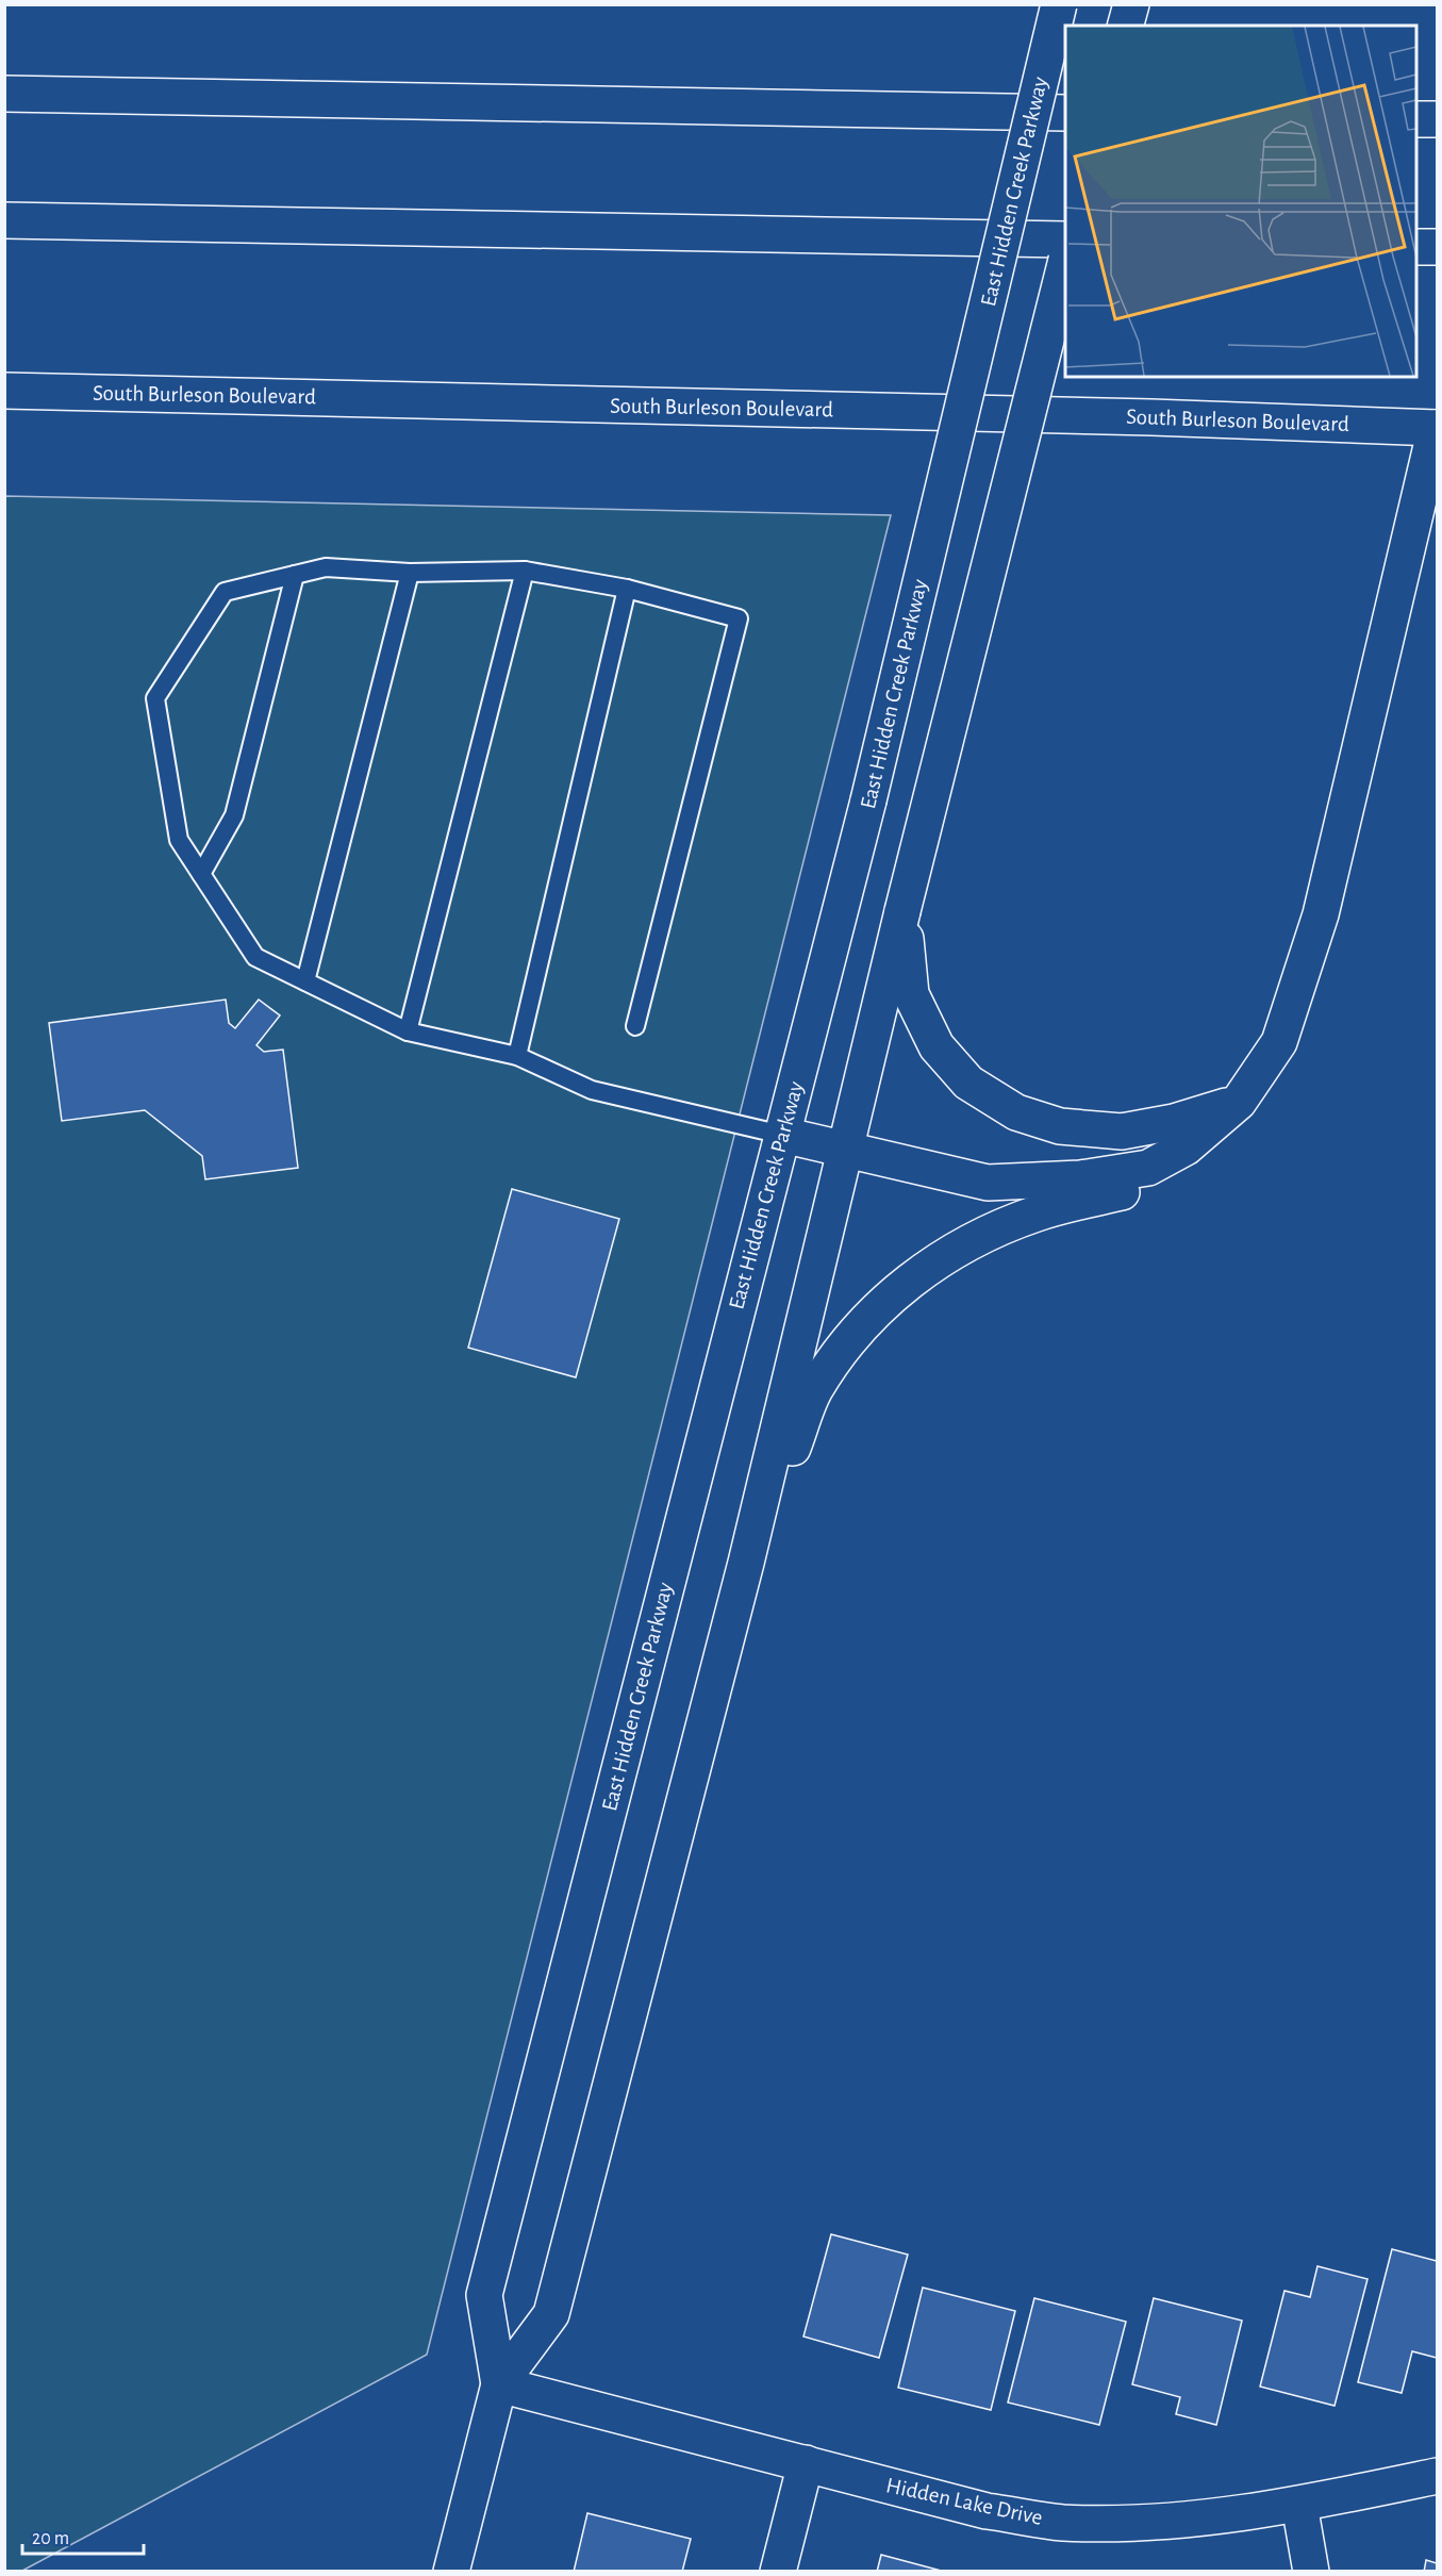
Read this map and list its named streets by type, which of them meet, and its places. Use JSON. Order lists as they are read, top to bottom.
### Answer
{
  "streets": {
    "main road": ["East Hidden Creek Parkway", "South Burleson Boulevard", "Hidden Lake Drive"]
  },
  "crossings": [
    ["East Hidden Creek Parkway", "Hidden Lake Drive"]
  ],
  "scale_bar": "20 m"
}
